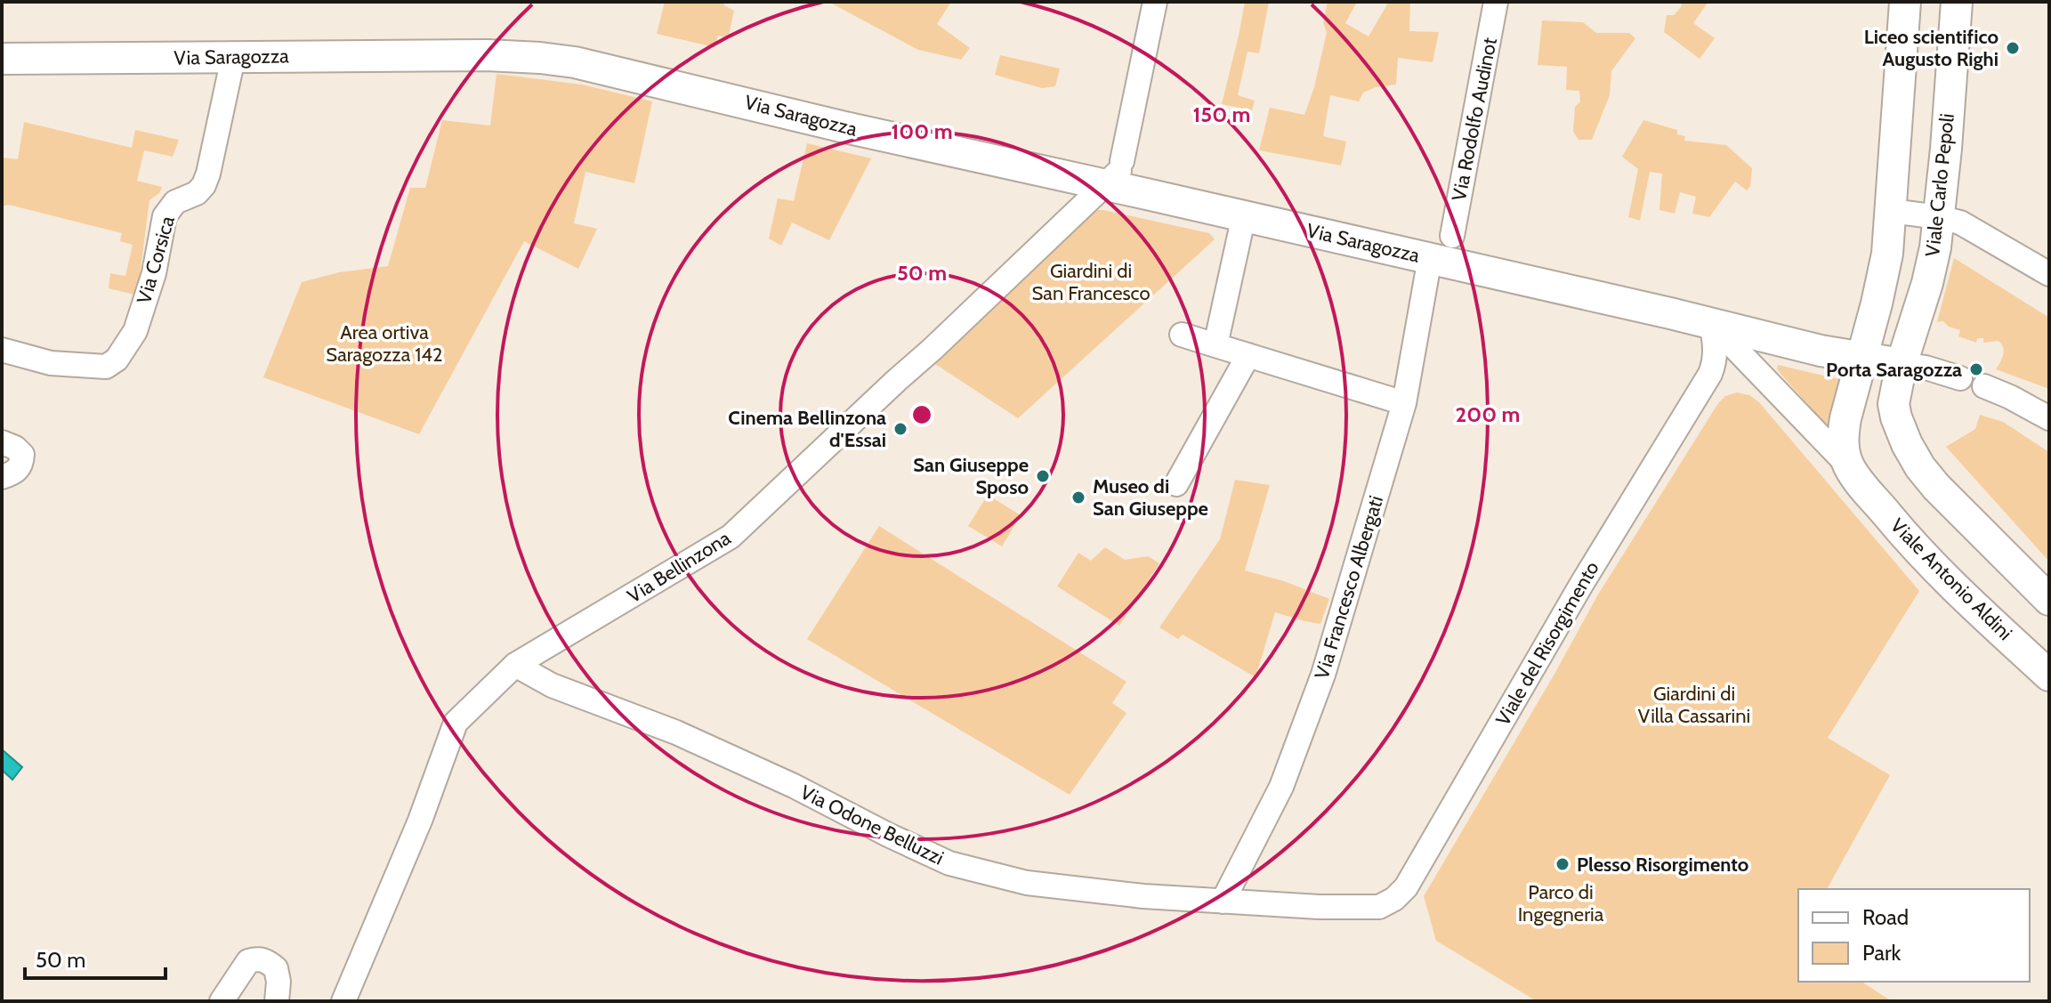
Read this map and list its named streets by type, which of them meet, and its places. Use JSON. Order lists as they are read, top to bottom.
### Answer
{
  "streets": {
    "main road": ["Via Saragozza", "Viale Carlo Pepoli", "Viale Antonio Aldini"],
    "street": [
      "Via Rodolfo Audinot",
      "Via Corsica",
      "Via Bellinzona",
      "Via Francesco Albergati",
      "Viale del Risorgimento",
      "Via Odone Belluzzi"
    ]
  },
  "crossings": [
    ["Via Saragozza", "Via Rodolfo Audinot"],
    ["Via Saragozza", "Viale Carlo Pepoli"],
    ["Via Saragozza", "Via Corsica"],
    ["Via Saragozza", "Via Bellinzona"],
    ["Via Saragozza", "Viale Antonio Aldini"],
    ["Via Saragozza", "Via Francesco Albergati"],
    ["Via Saragozza", "Viale del Risorgimento"],
    ["Via Rodolfo Audinot", "Via Francesco Albergati"],
    ["Via Bellinzona", "Via Odone Belluzzi"],
    ["Via Francesco Albergati", "Via Odone Belluzzi"],
    ["Viale del Risorgimento", "Via Odone Belluzzi"]
  ],
  "parks": [
    "Giardini di San Francesco",
    "Area ortiva Saragozza 142",
    "Giardini di Villa Cassarini",
    "Parco di Ingegneria"
  ],
  "places": [
    "Liceo scientifico Augusto Righi",
    "Porta Saragozza",
    "Cinema Bellinzona d'Essai",
    "San Giuseppe Sposo",
    "Museo di San Giuseppe",
    "Plesso Risorgimento"
  ],
  "legend": ["Road", "Park"],
  "scale_bar": "50 m",
  "rings": [
    "150 m",
    "100 m",
    "50 m",
    "200 m"
  ]
}
